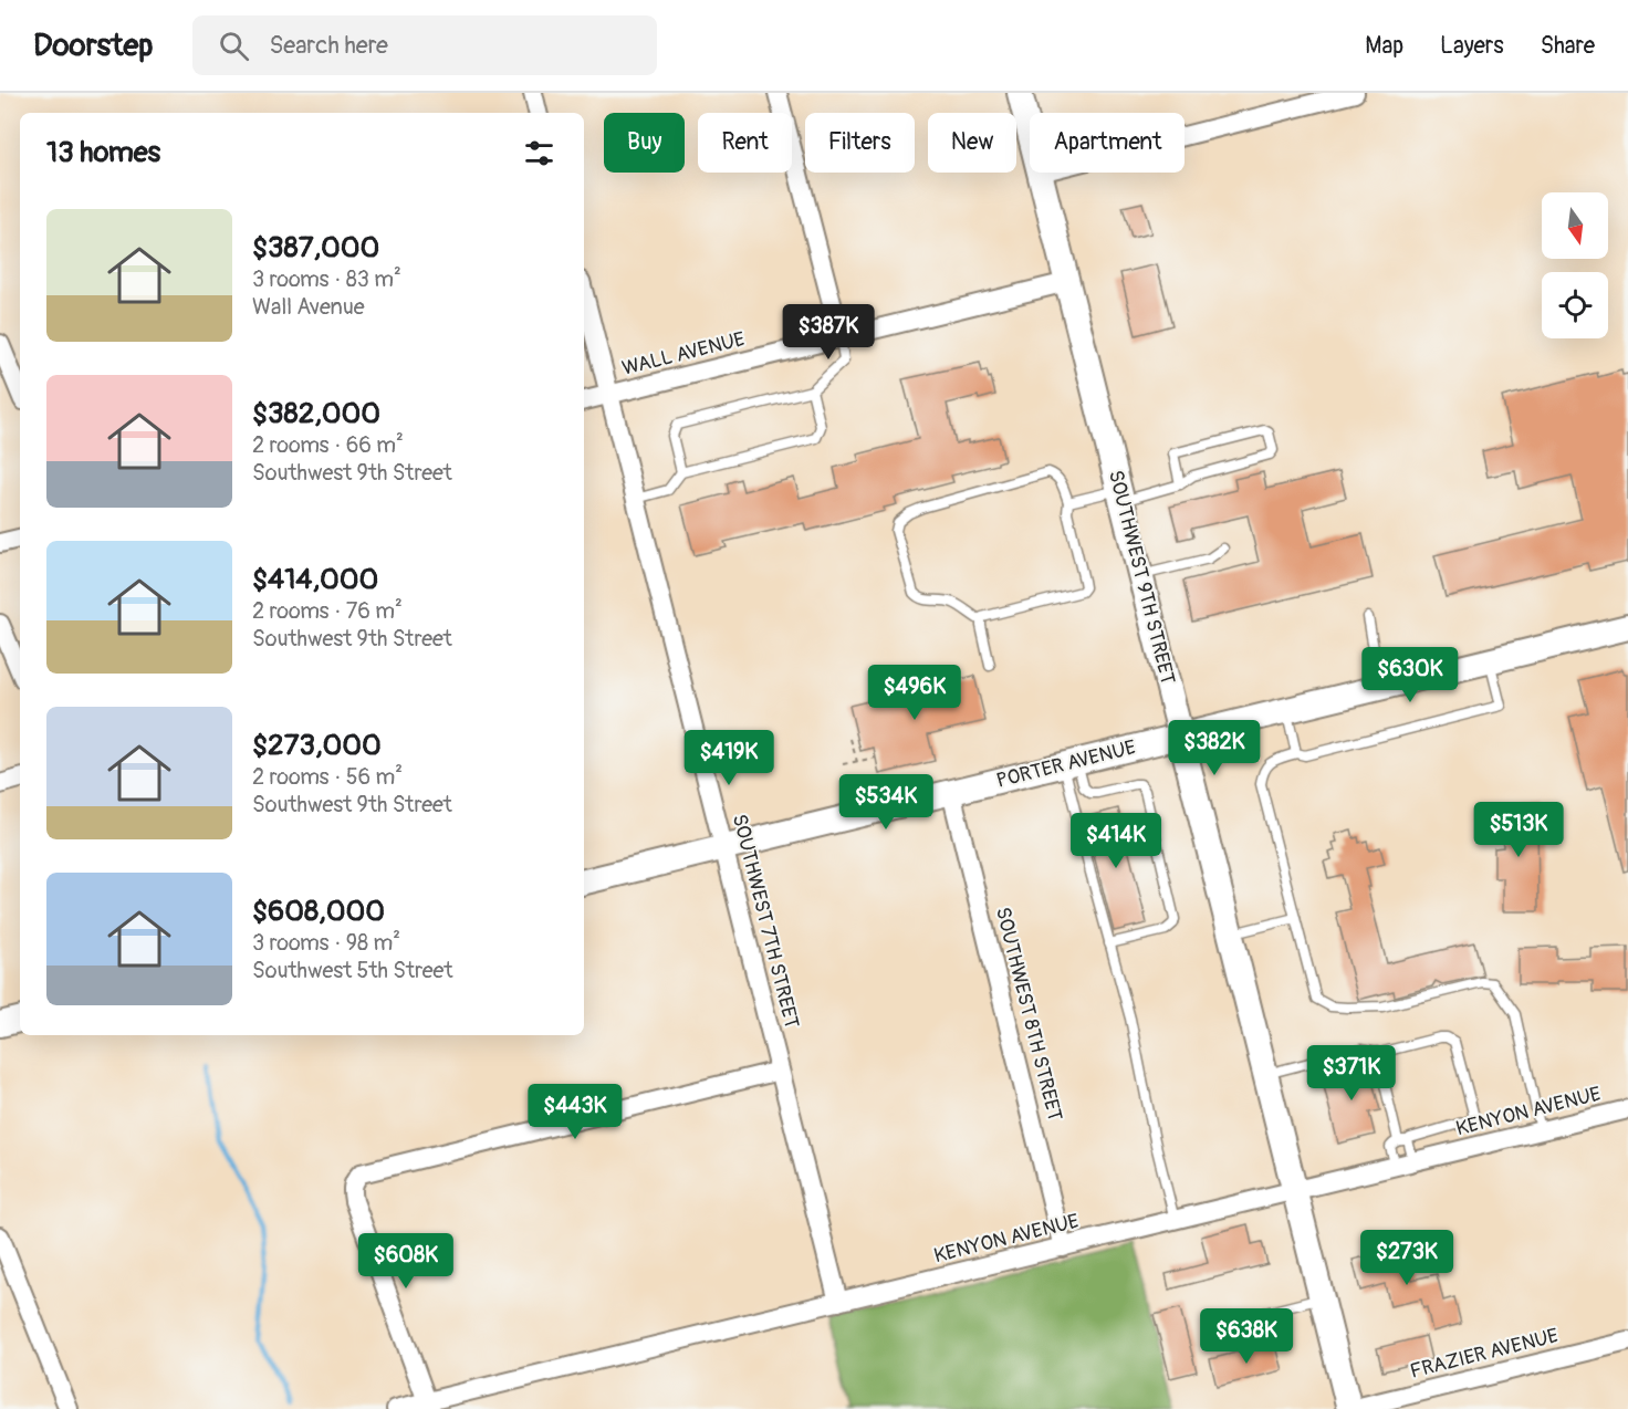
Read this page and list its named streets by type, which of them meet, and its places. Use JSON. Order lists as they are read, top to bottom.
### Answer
{
  "streets": {
    "main road": ["SOUTHWEST 9TH STREET", "PORTER AVENUE"],
    "street": [
      "WALL AVENUE",
      "SOUTHWEST 7TH STREET",
      "SOUTHWEST 8TH STREET",
      "KENYON AVENUE",
      "FRAZIER AVENUE"
    ]
  },
  "crossings": [
    ["WALL AVENUE", "SOUTHWEST 9TH STREET"],
    ["WALL AVENUE", "SOUTHWEST 7TH STREET"],
    ["SOUTHWEST 9TH STREET", "PORTER AVENUE"],
    ["SOUTHWEST 9TH STREET", "KENYON AVENUE"],
    ["SOUTHWEST 9TH STREET", "FRAZIER AVENUE"],
    ["PORTER AVENUE", "SOUTHWEST 7TH STREET"],
    ["PORTER AVENUE", "SOUTHWEST 8TH STREET"],
    ["SOUTHWEST 7TH STREET", "KENYON AVENUE"],
    ["SOUTHWEST 8TH STREET", "KENYON AVENUE"]
  ],
  "north": "bottom",
  "page": {
    "header": "Doorstep",
    "search": "Search here",
    "nav": ["Map", "Layers", "Share"],
    "chip": [
      "Buy",
      "Rent",
      "Filters",
      "New",
      "Apartment"
    ],
    "heading": "13 homes",
    "list": [
      {
        "name": "$387,000",
        "note": "3 rooms · 83 m² · Wall Avenue"
      },
      {
        "name": "$382,000",
        "note": "2 rooms · 66 m² · Southwest 9th Street"
      },
      {
        "name": "$414,000",
        "note": "2 rooms · 76 m² · Southwest 9th Street"
      },
      {
        "name": "$273,000",
        "note": "2 rooms · 56 m² · Southwest 9th Street"
      },
      {
        "name": "$608,000",
        "note": "3 rooms · 98 m² · Southwest 5th Street"
      }
    ],
    "price": [
      "$387K",
      "$630K",
      "$496K",
      "$382K",
      "$419K",
      "$534K",
      "$513K",
      "$414K",
      "$371K",
      "$443K",
      "$273K",
      "$608K",
      "$638K"
    ]
  }
}
